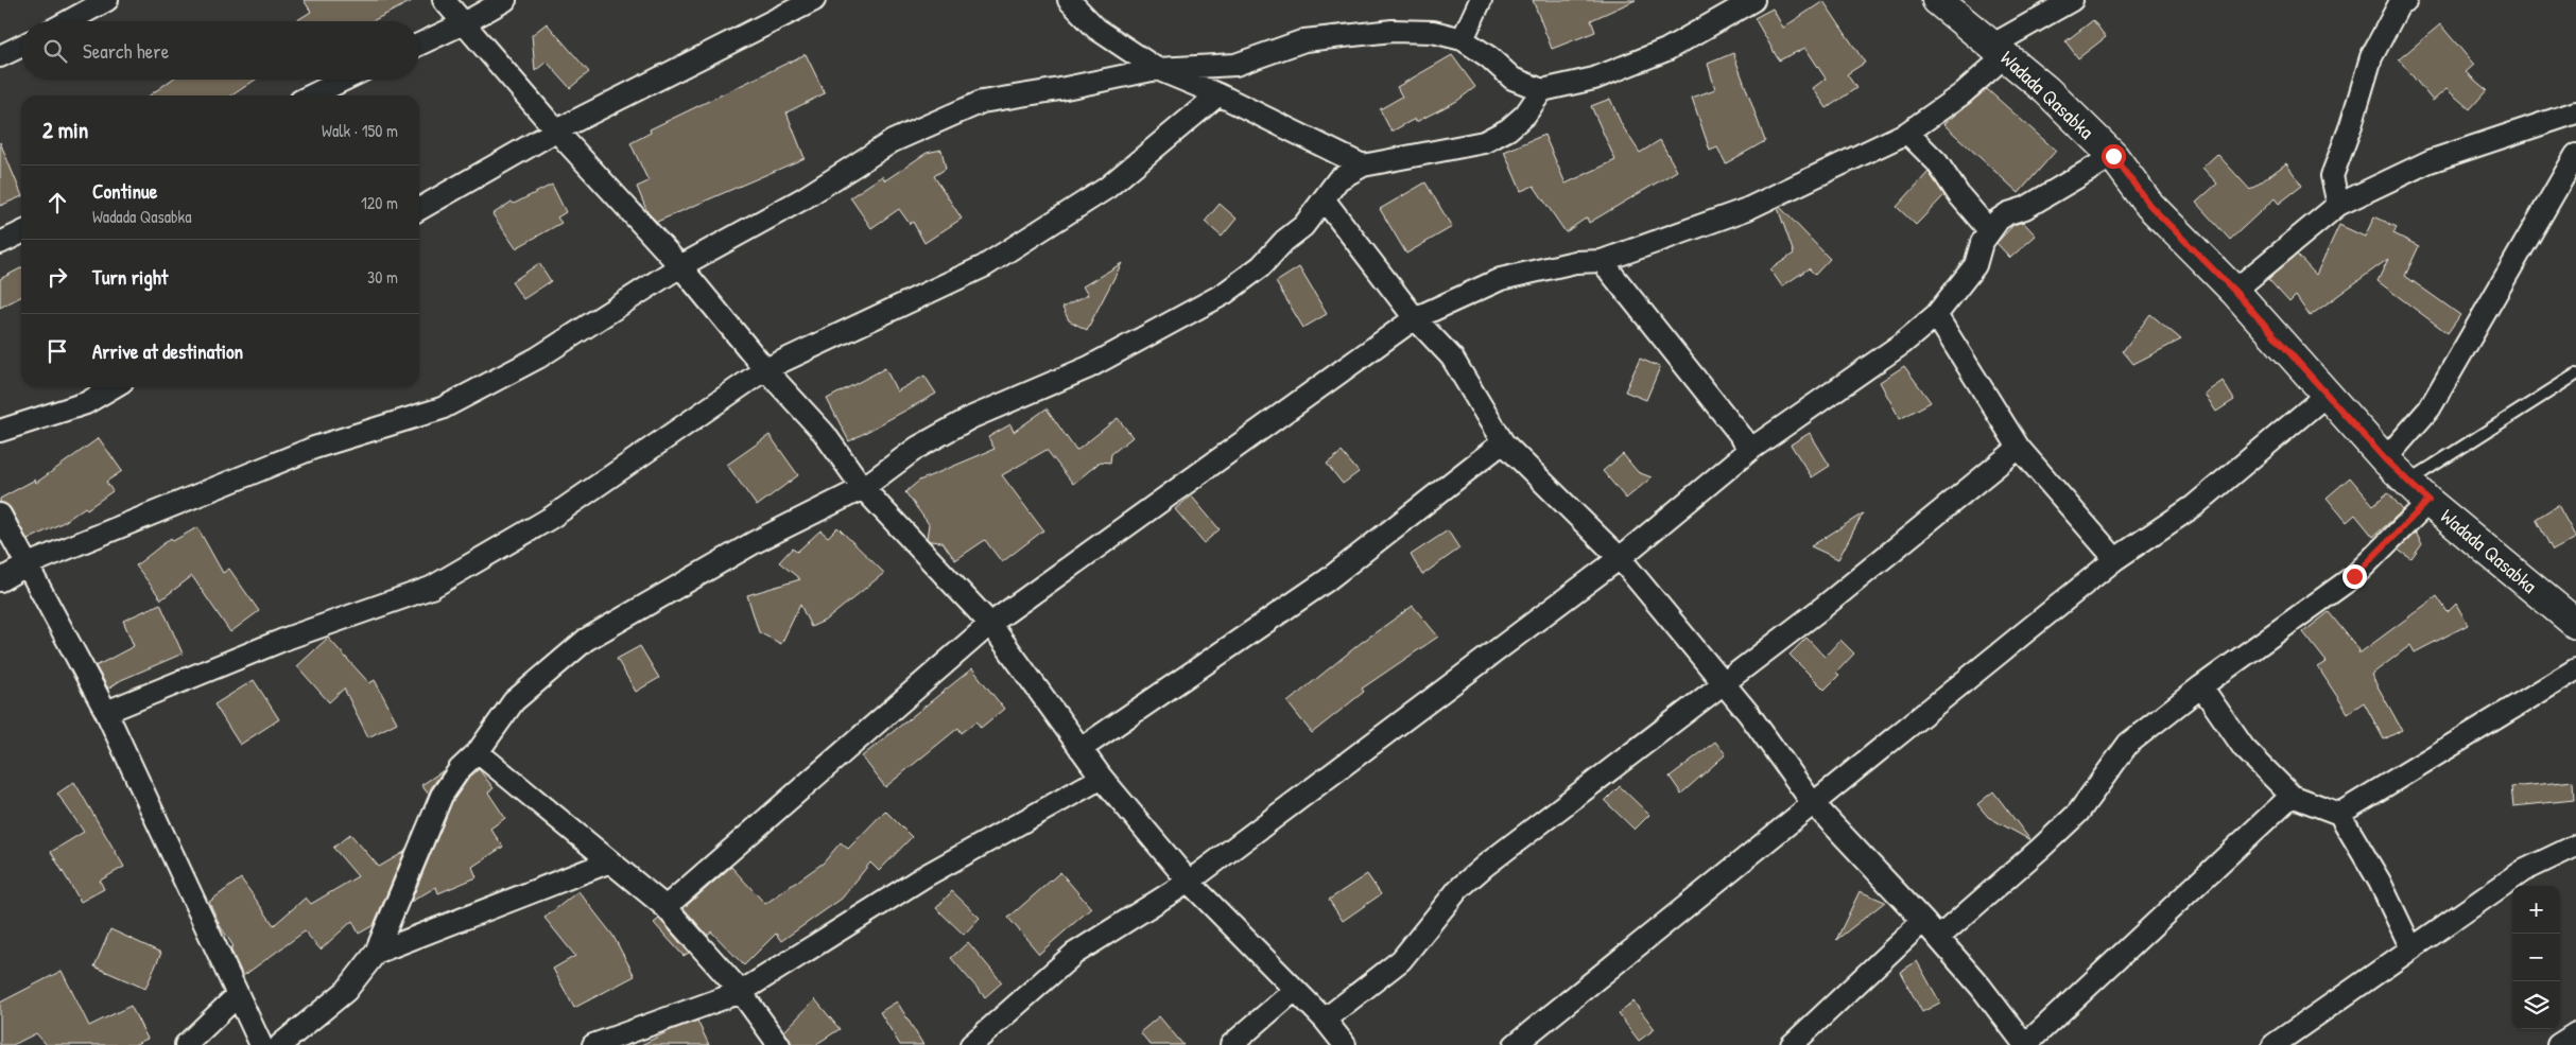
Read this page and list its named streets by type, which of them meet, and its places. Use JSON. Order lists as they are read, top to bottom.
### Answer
{
  "streets": {
    "street": ["Wadada Qasabka"]
  },
  "page": {
    "search": "Search here",
    "heading": ["2 min", "Walk · 150 m"],
    "list": [
      ["Continue", "Wadada Qasabka", "120 m"],
      ["Turn right", "30 m"],
      "Arrive at destination"
    ],
    "map_buttons": ["+", "−"]
  }
}
